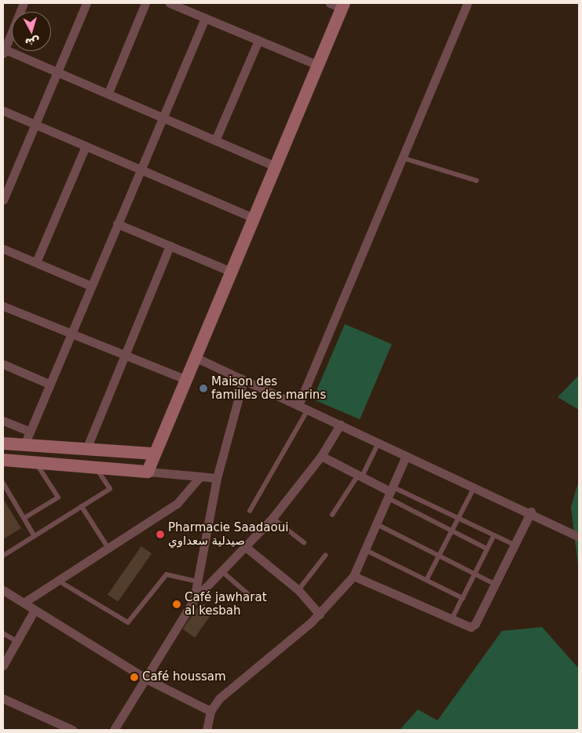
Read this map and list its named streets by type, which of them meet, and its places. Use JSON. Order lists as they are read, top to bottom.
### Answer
{
  "places": [
    "Maison des familles des marins",
    "Pharmacie Saadaoui صيدلية سعداوي",
    "Café jawharat al kesbah",
    "Café houssam"
  ],
  "north": "bottom"
}
